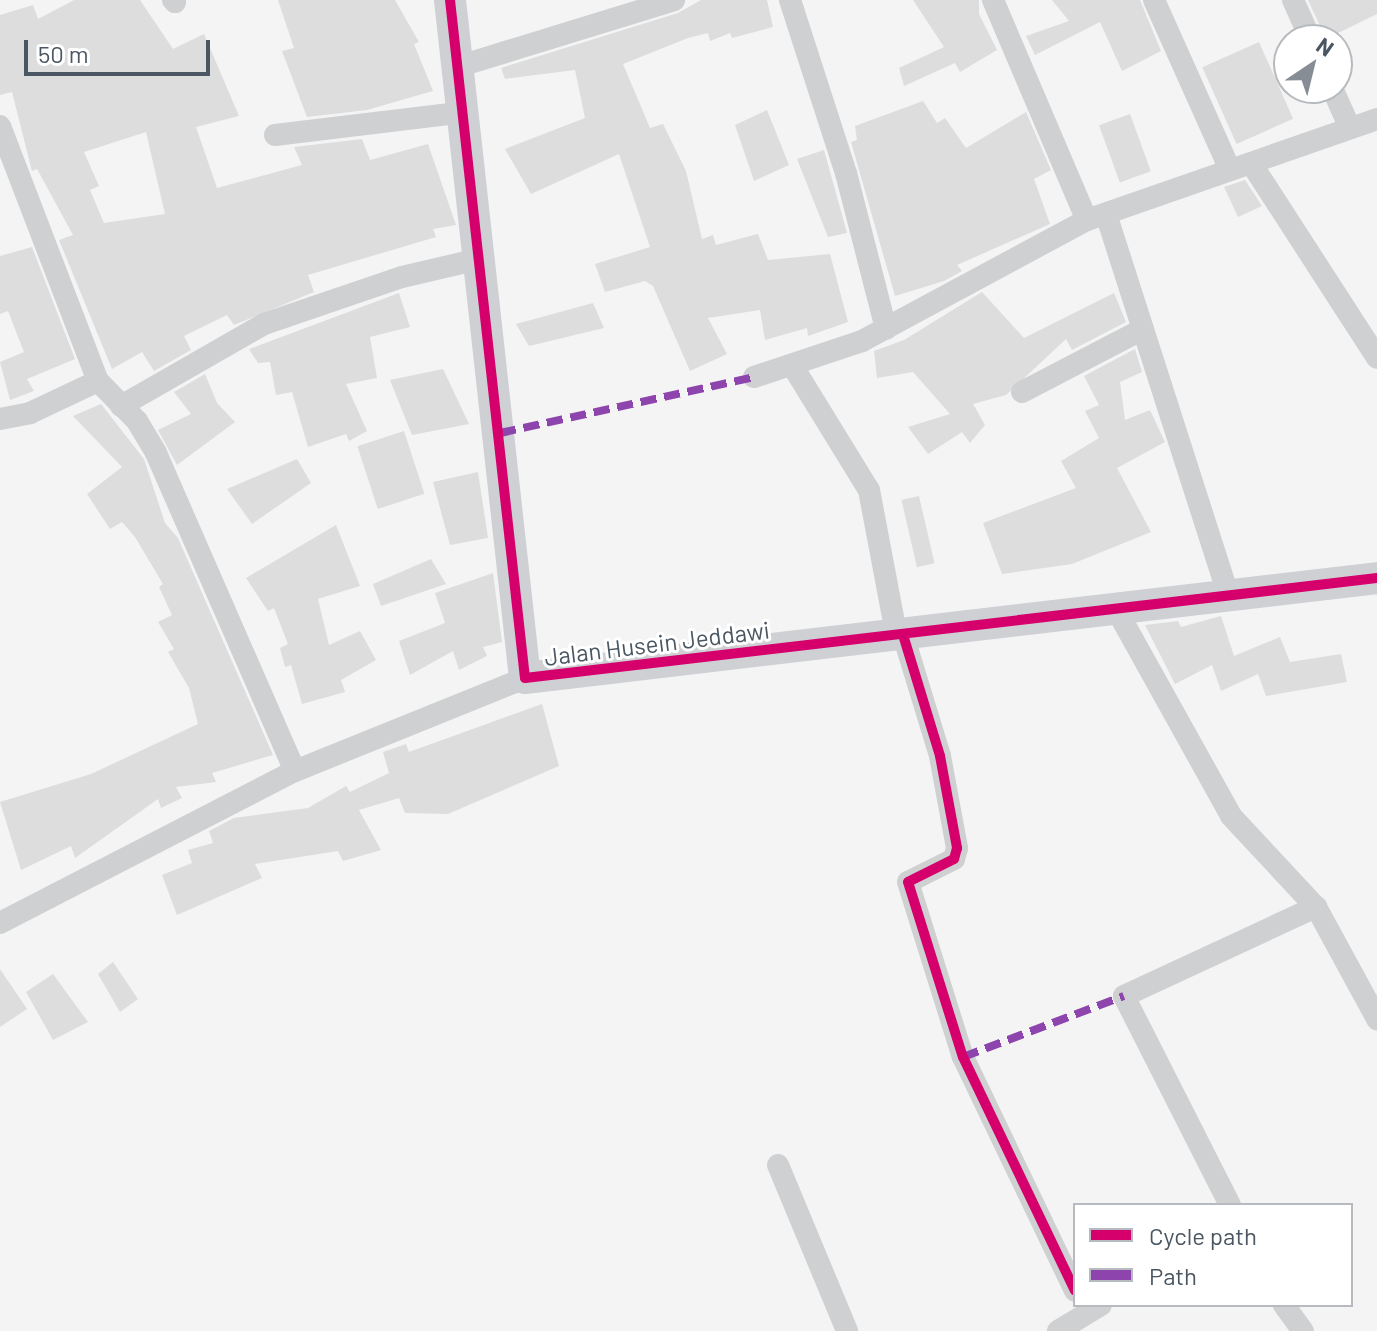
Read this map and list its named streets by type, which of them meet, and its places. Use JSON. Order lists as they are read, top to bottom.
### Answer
{
  "streets": {
    "street": ["Jalan Husein Jeddawi"]
  },
  "legend": ["Cycle path", "Path"],
  "scale_bar": "50 m",
  "north": "top right"
}
